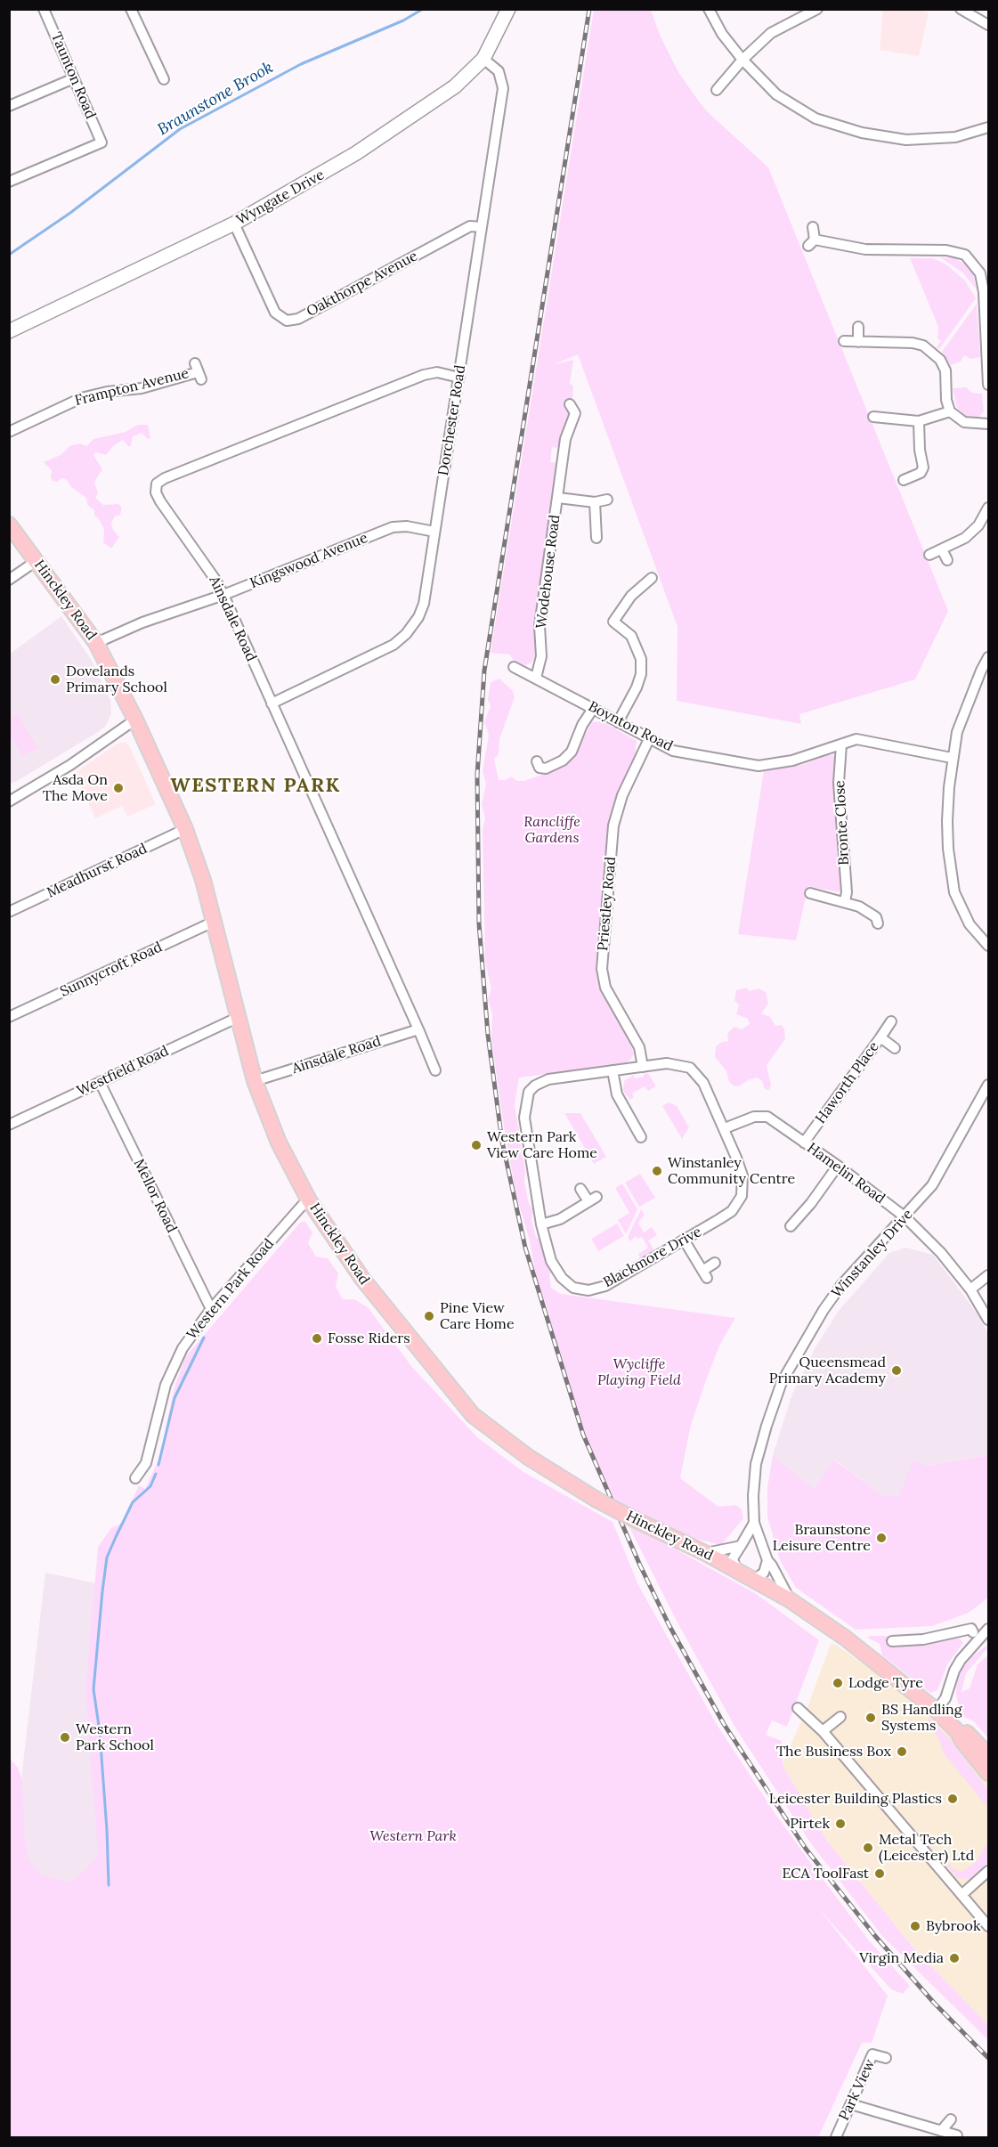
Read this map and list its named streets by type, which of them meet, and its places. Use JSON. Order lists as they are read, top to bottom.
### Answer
{
  "streets": {
    "main road": ["Hinckley Road"],
    "street": [
      "Taunton Road",
      "Wyngate Drive",
      "Oakthorpe Avenue",
      "Frampton Avenue",
      "Dorchester Road",
      "Kingswood Avenue",
      "Wodehouse Road",
      "Ainsdale Road",
      "Boynton Road",
      "Bronte Close",
      "Meadhurst Road",
      "Priestley Road",
      "Sunnycroft Road",
      "Westfield Road",
      "Haworth Place",
      "Hamelin Road",
      "Mellor Road",
      "Winstanley Drive",
      "Blackmore Drive",
      "Western Park Road",
      "Park View"
    ]
  },
  "crossings": [
    ["Wyngate Drive", "Oakthorpe Avenue"],
    ["Wyngate Drive", "Dorchester Road"],
    ["Oakthorpe Avenue", "Dorchester Road"],
    ["Dorchester Road", "Kingswood Avenue"],
    ["Dorchester Road", "Ainsdale Road"],
    ["Kingswood Avenue", "Hinckley Road"],
    ["Kingswood Avenue", "Ainsdale Road"],
    ["Wodehouse Road", "Boynton Road"],
    ["Hinckley Road", "Ainsdale Road"],
    ["Hinckley Road", "Meadhurst Road"],
    ["Hinckley Road", "Sunnycroft Road"],
    ["Hinckley Road", "Westfield Road"],
    ["Hinckley Road", "Winstanley Drive"],
    ["Hinckley Road", "Western Park Road"],
    ["Boynton Road", "Bronte Close"],
    ["Boynton Road", "Priestley Road"],
    ["Priestley Road", "Blackmore Drive"],
    ["Westfield Road", "Mellor Road"],
    ["Haworth Place", "Hamelin Road"],
    ["Hamelin Road", "Winstanley Drive"],
    ["Hamelin Road", "Blackmore Drive"],
    ["Mellor Road", "Western Park Road"]
  ],
  "districts": ["WESTERN PARK"],
  "water": ["Braunstone Brook"],
  "parks": ["Rancliffe Gardens", "Wycliffe Playing Field", "Western Park"],
  "places": [
    "Dovelands Primary School",
    "Asda On The Move",
    "Western Park View Care Home",
    "Winstanley Community Centre",
    "Pine View Care Home",
    "Fosse Riders",
    "Queensmead Primary Academy",
    "Braunstone Leisure Centre",
    "Lodge Tyre",
    "BS Handling Systems",
    "Western Park School",
    "The Business Box",
    "Leicester Building Plastics",
    "Pirtek",
    "Metal Tech (Leicester) Ltd",
    "ECA ToolFast",
    "Bybrook",
    "Virgin Media"
  ]
}
